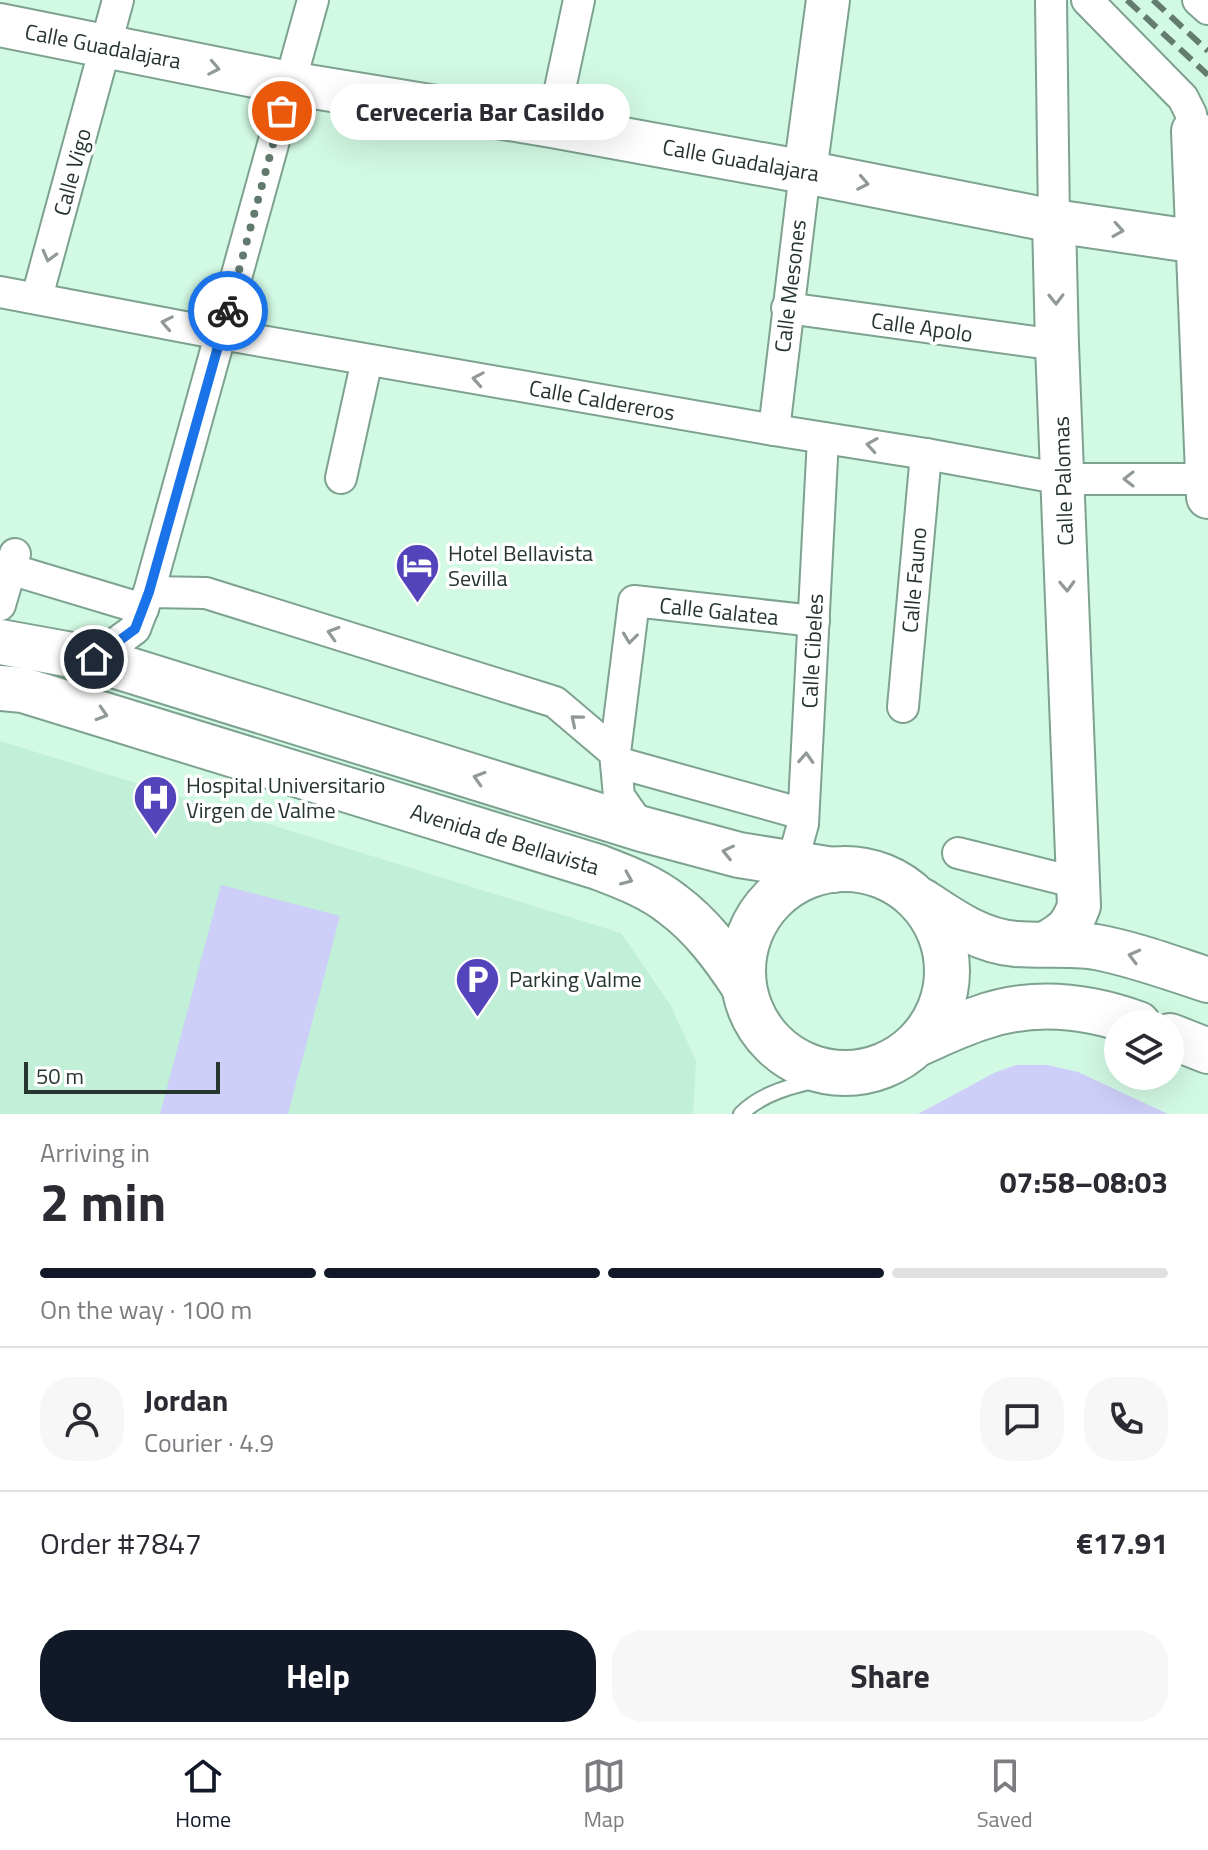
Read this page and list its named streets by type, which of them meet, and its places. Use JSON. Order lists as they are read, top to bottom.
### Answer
{
  "streets": {
    "main road": ["Avenida de Bellavista"],
    "street": [
      "Calle Guadalajara",
      "Calle Vigo",
      "Calle Mesones",
      "Calle Apolo",
      "Calle Caldereros",
      "Calle Palomas",
      "Calle Fauno",
      "Calle Galatea",
      "Calle Cibeles"
    ]
  },
  "crossings": [
    ["Calle Guadalajara", "Calle Vigo"],
    ["Calle Guadalajara", "Calle Mesones"],
    ["Calle Guadalajara", "Calle Palomas"],
    ["Calle Vigo", "Calle Caldereros"],
    ["Calle Mesones", "Calle Apolo"],
    ["Calle Mesones", "Calle Caldereros"],
    ["Calle Apolo", "Calle Palomas"],
    ["Calle Caldereros", "Calle Palomas"],
    ["Calle Caldereros", "Calle Fauno"],
    ["Calle Caldereros", "Calle Cibeles"],
    ["Calle Galatea", "Calle Cibeles"],
    ["Calle Cibeles", "Avenida de Bellavista"]
  ],
  "one_way": [
    "Calle Guadalajara",
    "Calle Caldereros",
    "Calle Palomas",
    "Calle Cibeles"
  ],
  "places": {
    "other": ["Cerveceria Bar Casildo"],
    "hotel": ["Hotel Bellavista Sevilla"],
    "hospital": ["Hospital Universitario Virgen de Valme"],
    "parking": ["Parking Valme"]
  },
  "scale_bar": "50 m",
  "page": {
    "bubble": "Cerveceria Bar Casildo",
    "scale": "50 m",
    "heading": ["2 min", "Arriving in", "07:58–08:03"],
    "panel": [
      "Jordan",
      "Courier · 4.9",
      "Order #7847",
      "€17.91"
    ],
    "bar": "On the way · 100 m",
    "buttons": ["Help", "Share"],
    "tabs": ["Home", "Map", "Saved"]
  }
}
